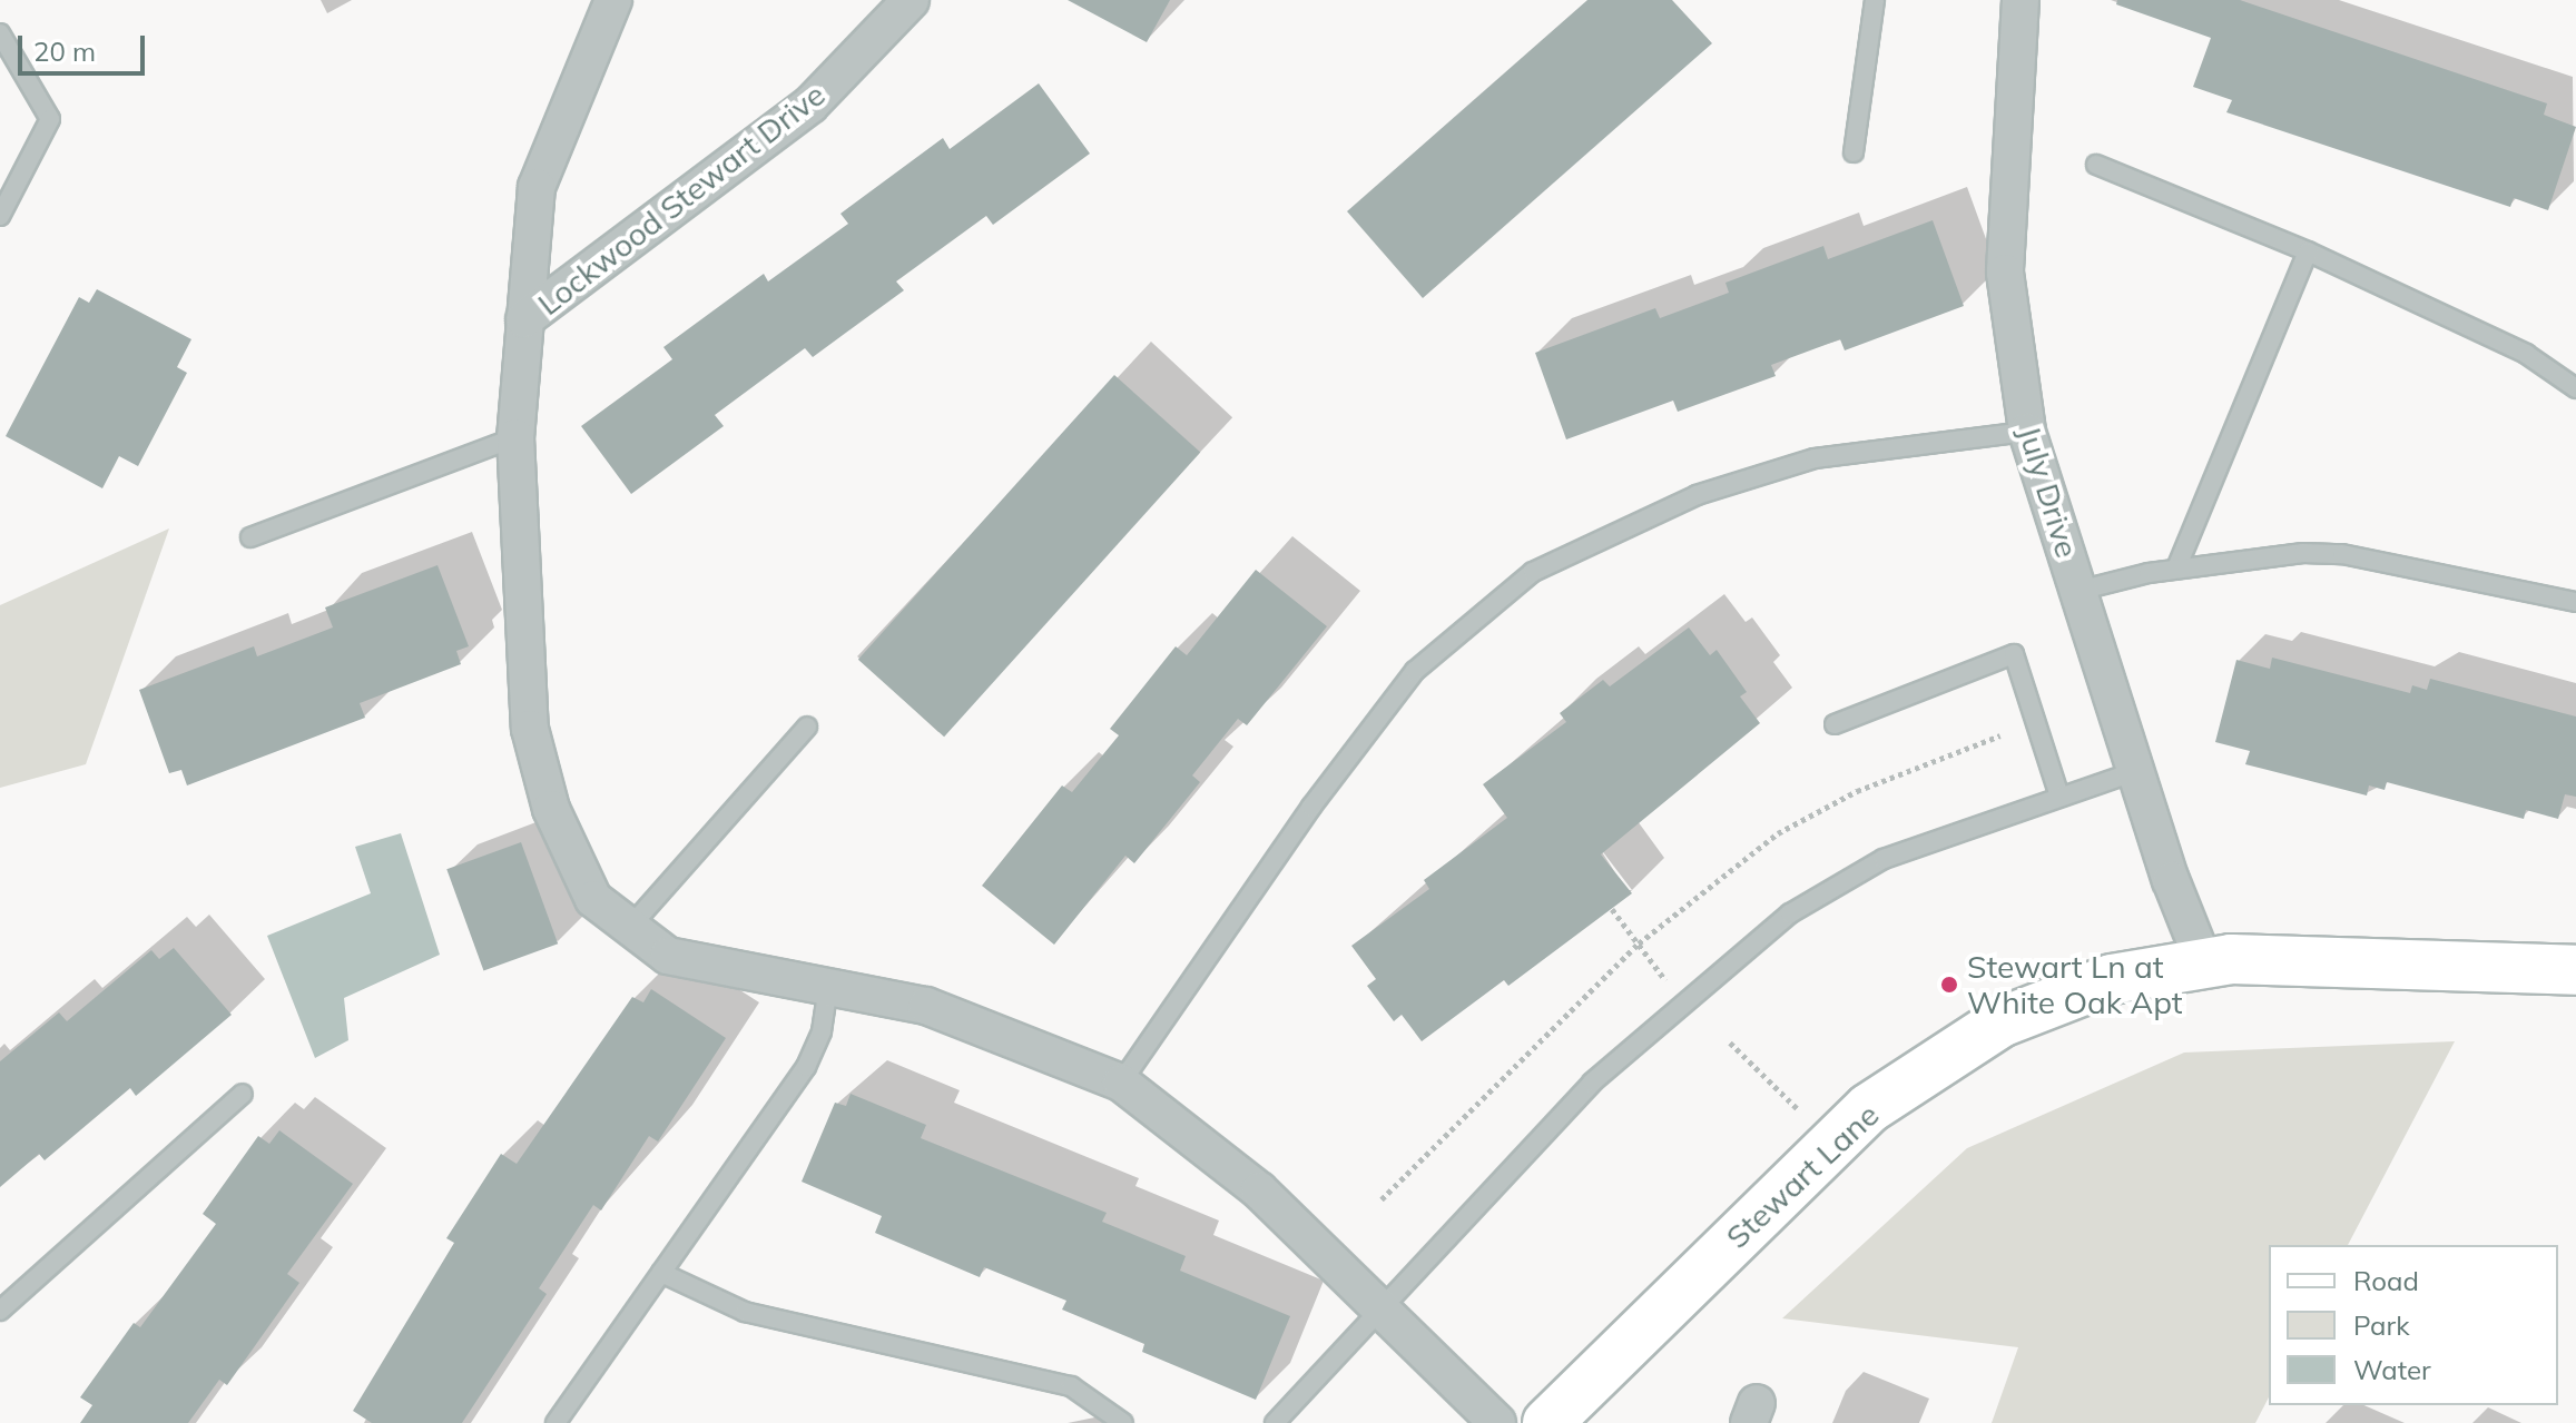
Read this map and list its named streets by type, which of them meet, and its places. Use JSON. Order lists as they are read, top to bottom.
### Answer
{
  "streets": {
    "street": ["Lockwood Stewart Drive", "July Drive", "Stewart Lane"]
  },
  "crossings": [
    ["July Drive", "Stewart Lane"]
  ],
  "places": ["Stewart Ln at White Oak Apt"],
  "legend": ["Road", "Park", "Water"],
  "scale_bar": "20 m"
}
